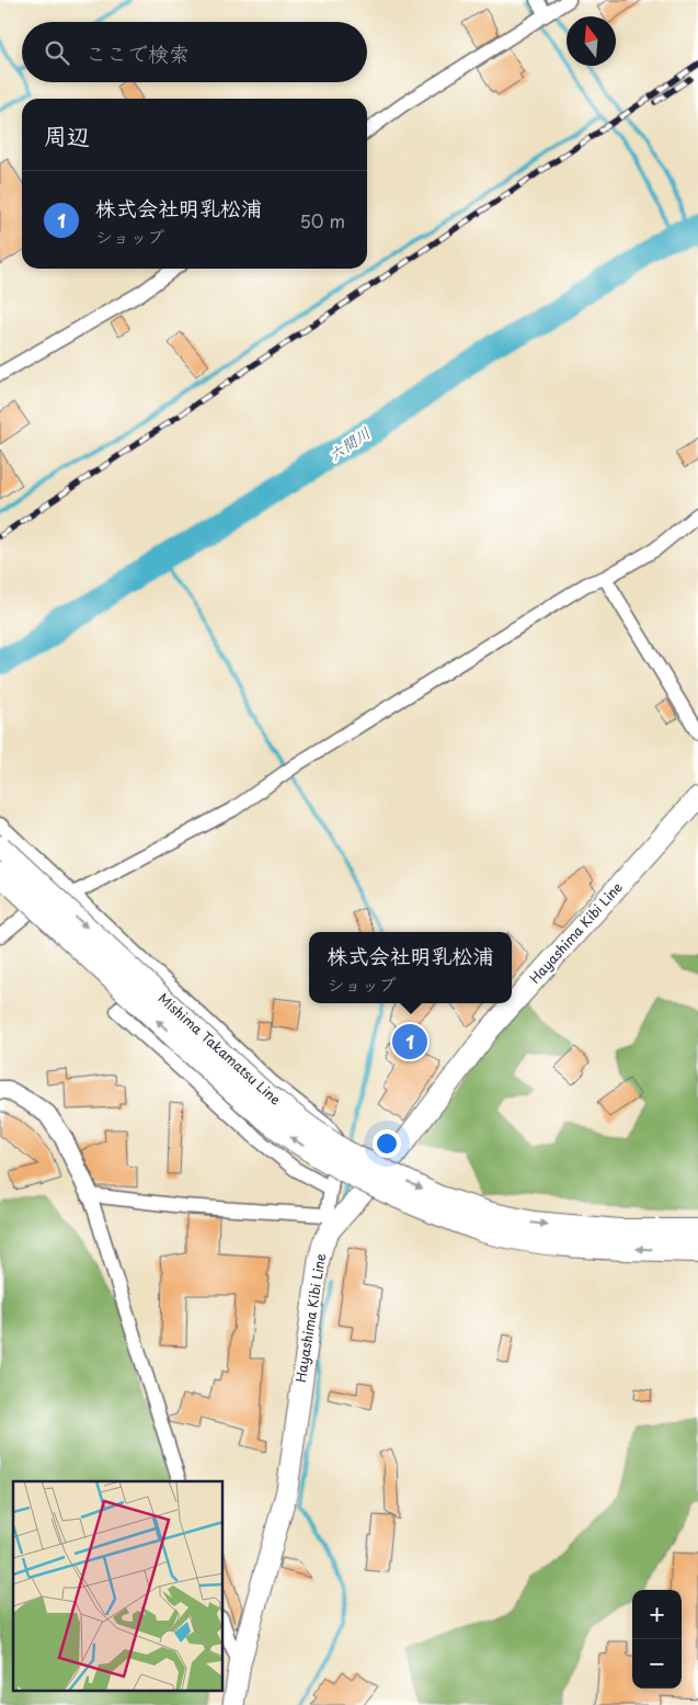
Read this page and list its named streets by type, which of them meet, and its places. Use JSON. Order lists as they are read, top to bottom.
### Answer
{
  "streets": {
    "main road": ["Hayashima Kibi Line", "Mishima Takamatsu Line"]
  },
  "water": ["六間川"],
  "north": "top",
  "page": {
    "search": "ここで検索",
    "heading": "周辺",
    "list": [
      {
        "mark": "1",
        "name": "株式会社明乳松浦",
        "note": "ショップ",
        "value": "50 m"
      }
    ],
    "popup": ["株式会社明乳松浦", "ショップ"],
    "pins": "1",
    "map_buttons": ["+", "−"]
  }
}
